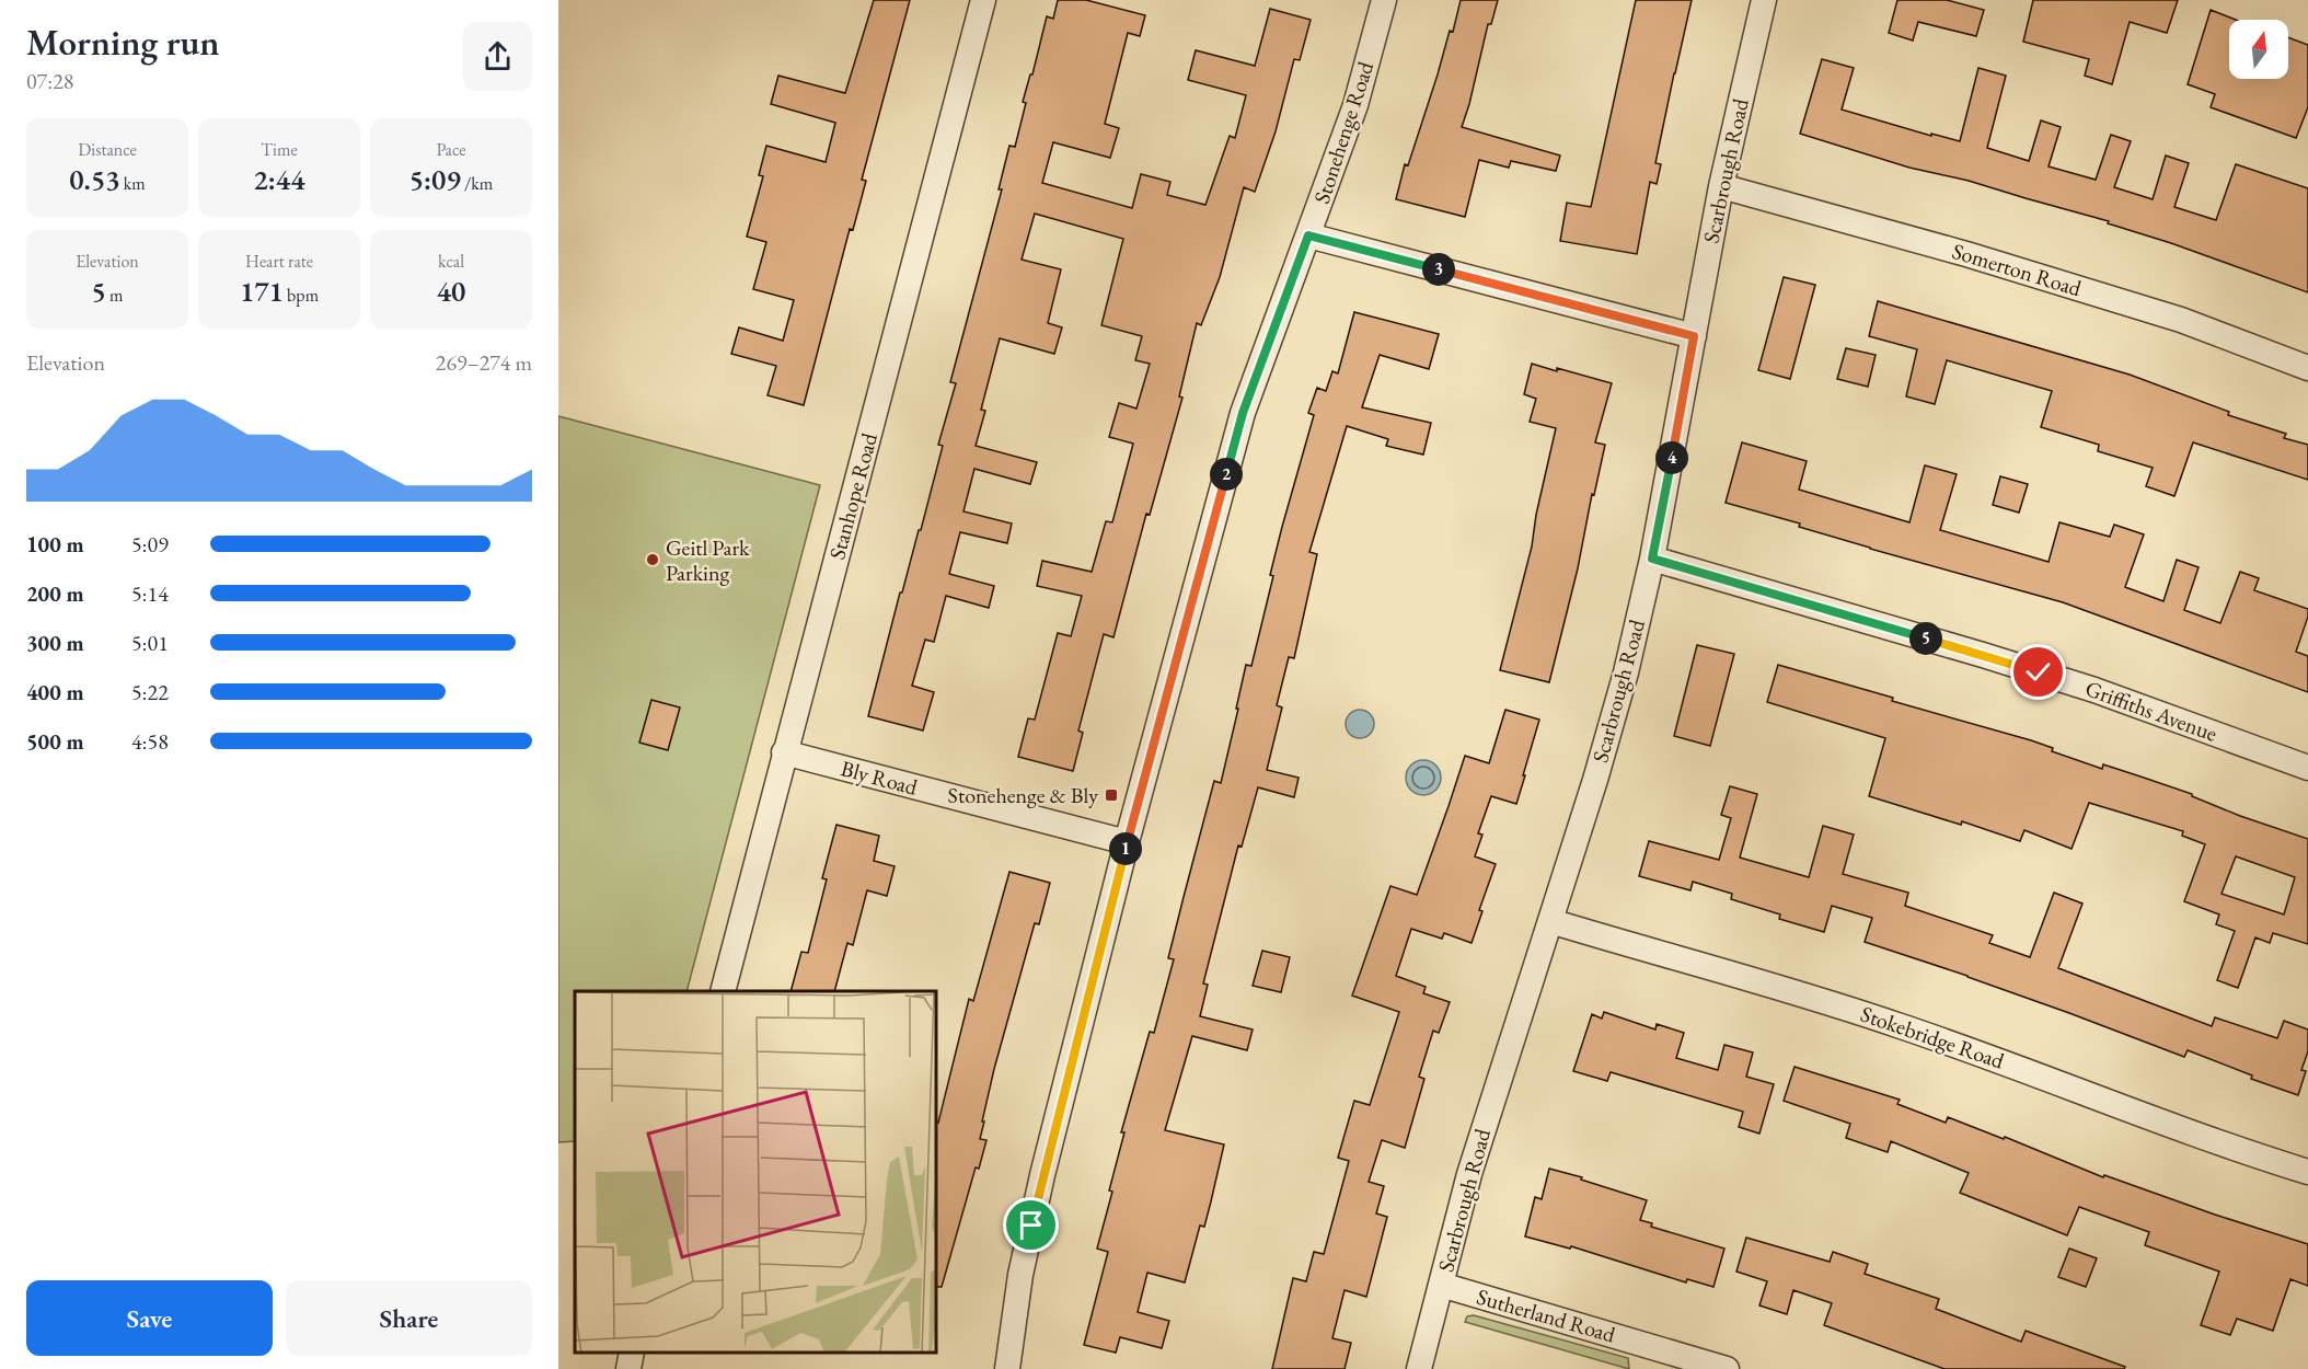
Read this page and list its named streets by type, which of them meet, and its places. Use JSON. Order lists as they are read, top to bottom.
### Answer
{
  "streets": {
    "street": [
      "Stonehenge Road",
      "Scarbrough Road",
      "Somerton Road",
      "Stanhope Road",
      "Griffiths Avenue",
      "Bly Road",
      "Stokebridge Road",
      "Sutherland Road"
    ]
  },
  "crossings": [
    ["Stonehenge Road", "Bly Road"],
    ["Scarbrough Road", "Somerton Road"],
    ["Scarbrough Road", "Griffiths Avenue"],
    ["Scarbrough Road", "Stokebridge Road"],
    ["Scarbrough Road", "Sutherland Road"],
    ["Stanhope Road", "Bly Road"]
  ],
  "places": {
    "other": ["Geitl Park Parking"],
    "transit": ["Stonehenge & Bly"]
  },
  "north": "top",
  "page": {
    "heading": ["Morning run", "07:28"],
    "stats": [
      ["Distance", "0.53 km"],
      ["Time", "2:44"],
      ["Pace", "5:09 /km"],
      ["Elevation", "5 m"],
      ["Heart rate", "171 bpm"],
      ["kcal", "40"]
    ],
    "pins": [
      "3",
      "4",
      "2",
      "5",
      "1"
    ],
    "chart": ["Elevation", "269–274 m"],
    "list": [
      {
        "name": "100 m",
        "note": "5:09"
      },
      {
        "name": "200 m",
        "note": "5:14"
      },
      {
        "name": "300 m",
        "note": "5:01"
      },
      {
        "name": "400 m",
        "note": "5:22"
      },
      {
        "name": "500 m",
        "note": "4:58"
      }
    ],
    "buttons": ["Save", "Share"]
  }
}
